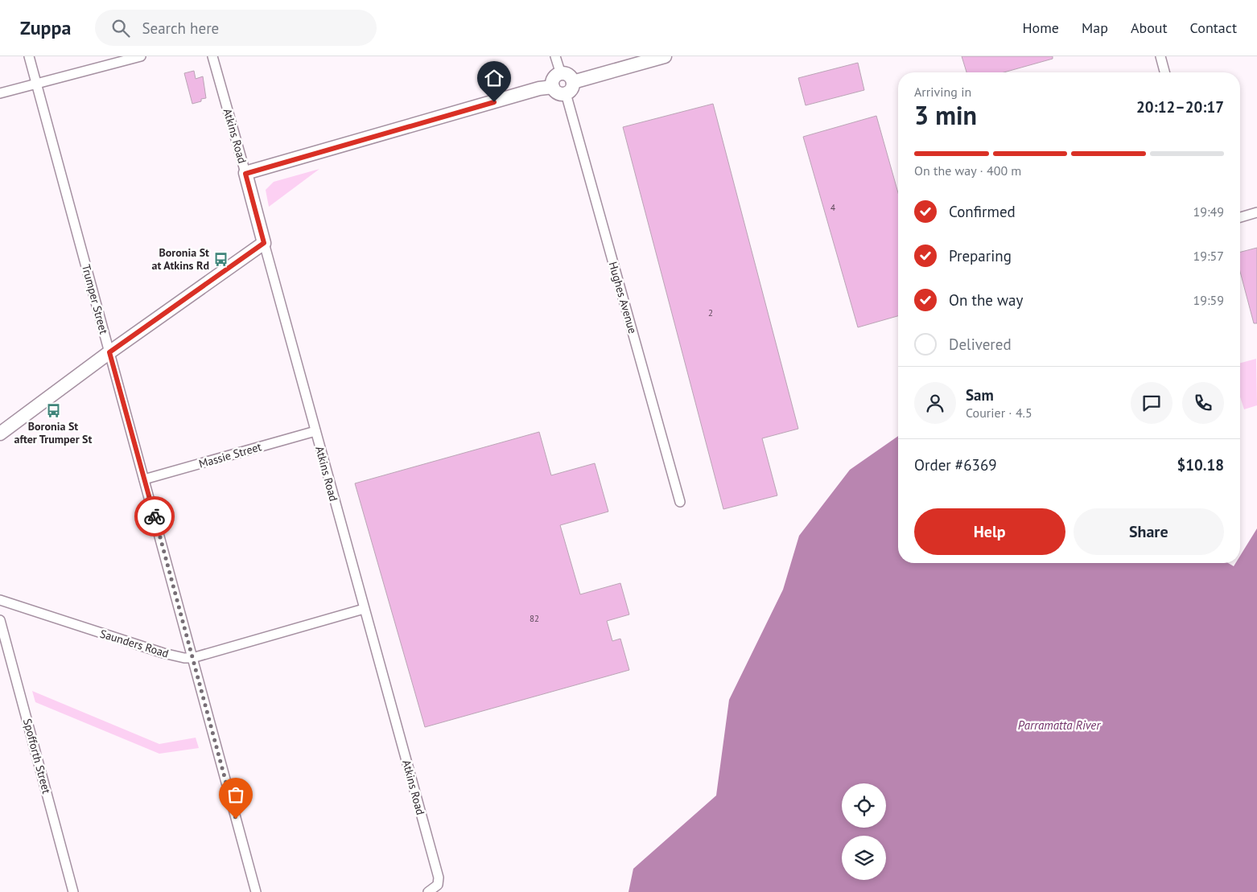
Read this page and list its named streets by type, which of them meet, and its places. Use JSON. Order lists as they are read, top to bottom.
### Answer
{
  "streets": {
    "street": [
      "Atkins Road",
      "Hughes Avenue",
      "Trumper Street",
      "Massie Street",
      "Saunders Road",
      "Spofforth Street"
    ]
  },
  "crossings": [
    ["Atkins Road", "Massie Street"],
    ["Atkins Road", "Saunders Road"],
    ["Trumper Street", "Massie Street"],
    ["Trumper Street", "Saunders Road"]
  ],
  "water": ["Parramatta River"],
  "places": {
    "bus stop": ["Boronia St at Atkins Rd", "Boronia St after Trumper St"]
  },
  "house_numbers": ["4", "2", "82"],
  "page": {
    "header": "Zuppa",
    "search": "Search here",
    "nav": [
      "Home",
      "Map",
      "About",
      "Contact"
    ],
    "heading": ["3 min", "Arriving in", "20:12–20:17"],
    "panel": [
      "Sam",
      "Courier · 4.5",
      "Order #6369",
      "$10.18"
    ],
    "bar": "On the way · 400 m",
    "list": [
      ["Confirmed", "19:49"],
      ["Preparing", "19:57"],
      ["On the way", "19:59"],
      "Delivered"
    ],
    "buttons": ["Help", "Share"]
  }
}
